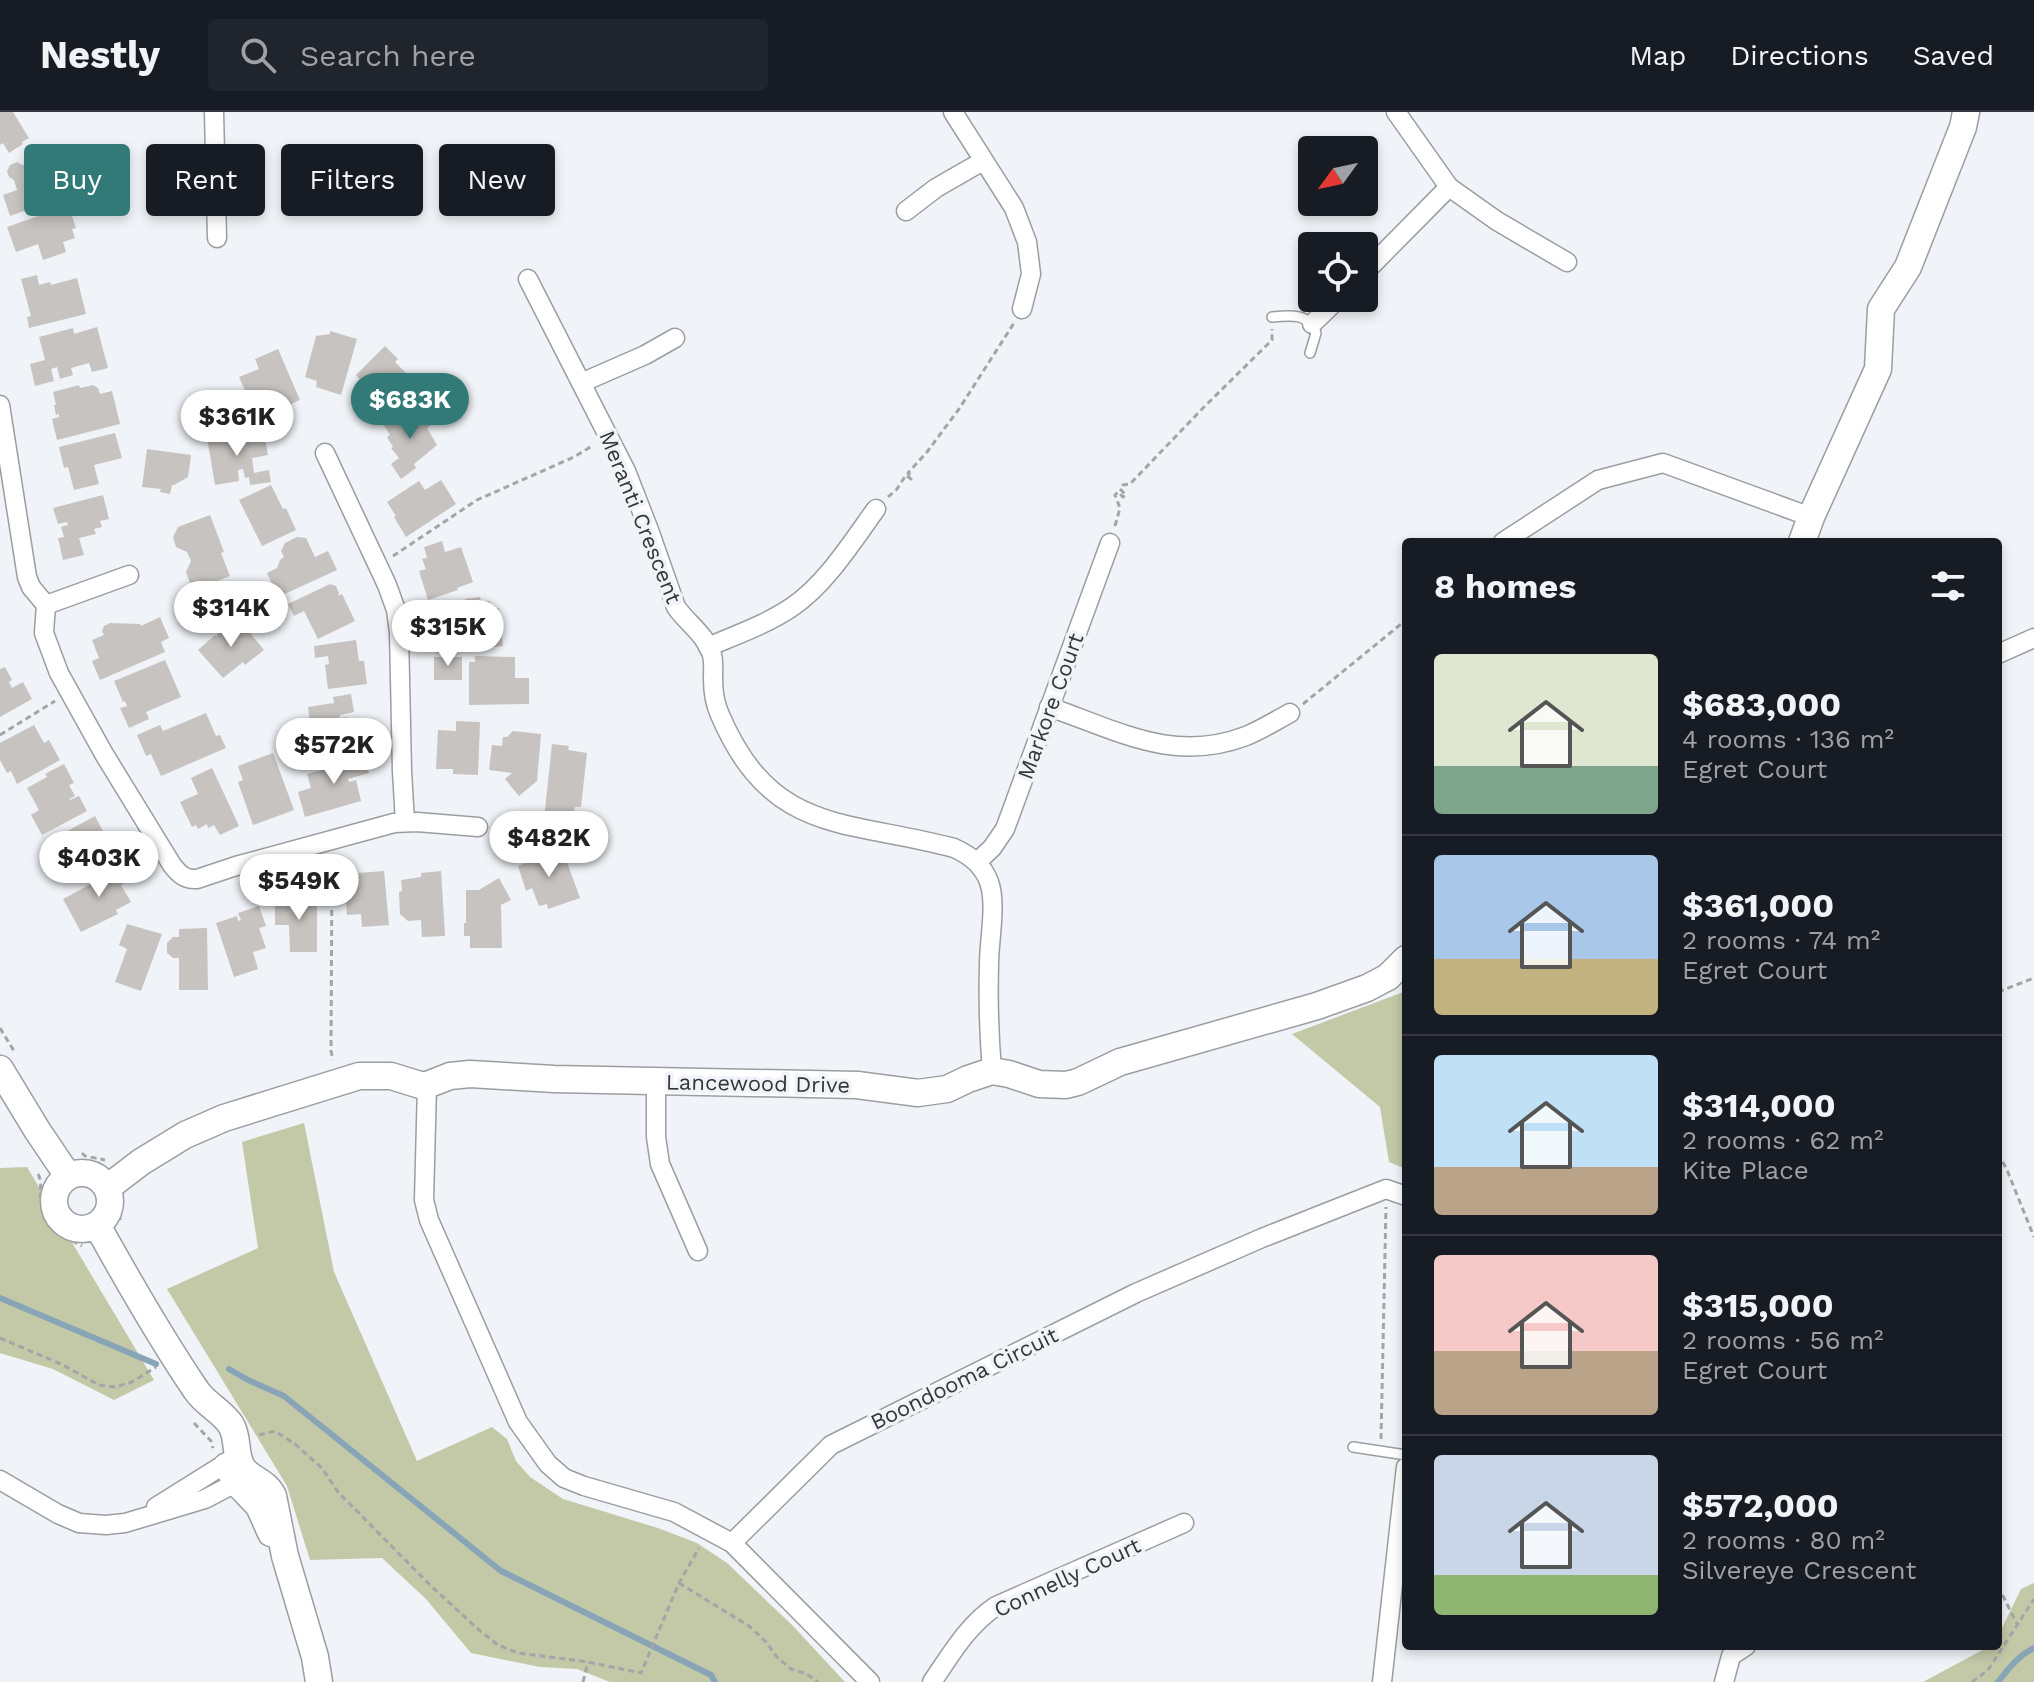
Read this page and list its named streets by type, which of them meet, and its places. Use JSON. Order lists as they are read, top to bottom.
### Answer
{
  "streets": {
    "street": [
      "Meranti Crescent",
      "Markore Court",
      "Lancewood Drive",
      "Boondooma Circuit",
      "Connelly Court"
    ]
  },
  "north": "bottom left",
  "page": {
    "header": "Nestly",
    "search": "Search here",
    "nav": ["Map", "Directions", "Saved"],
    "chip": [
      "Buy",
      "Rent",
      "Filters",
      "New"
    ],
    "price": [
      "$683K",
      "$361K",
      "$314K",
      "$315K",
      "$572K",
      "$482K",
      "$403K",
      "$549K"
    ],
    "heading": "8 homes",
    "list": [
      {
        "name": "$683,000",
        "note": "4 rooms · 136 m² · Egret Court"
      },
      {
        "name": "$361,000",
        "note": "2 rooms · 74 m² · Egret Court"
      },
      {
        "name": "$314,000",
        "note": "2 rooms · 62 m² · Kite Place"
      },
      {
        "name": "$315,000",
        "note": "2 rooms · 56 m² · Egret Court"
      },
      {
        "name": "$572,000",
        "note": "2 rooms · 80 m² · Silvereye Crescent"
      }
    ]
  }
}
